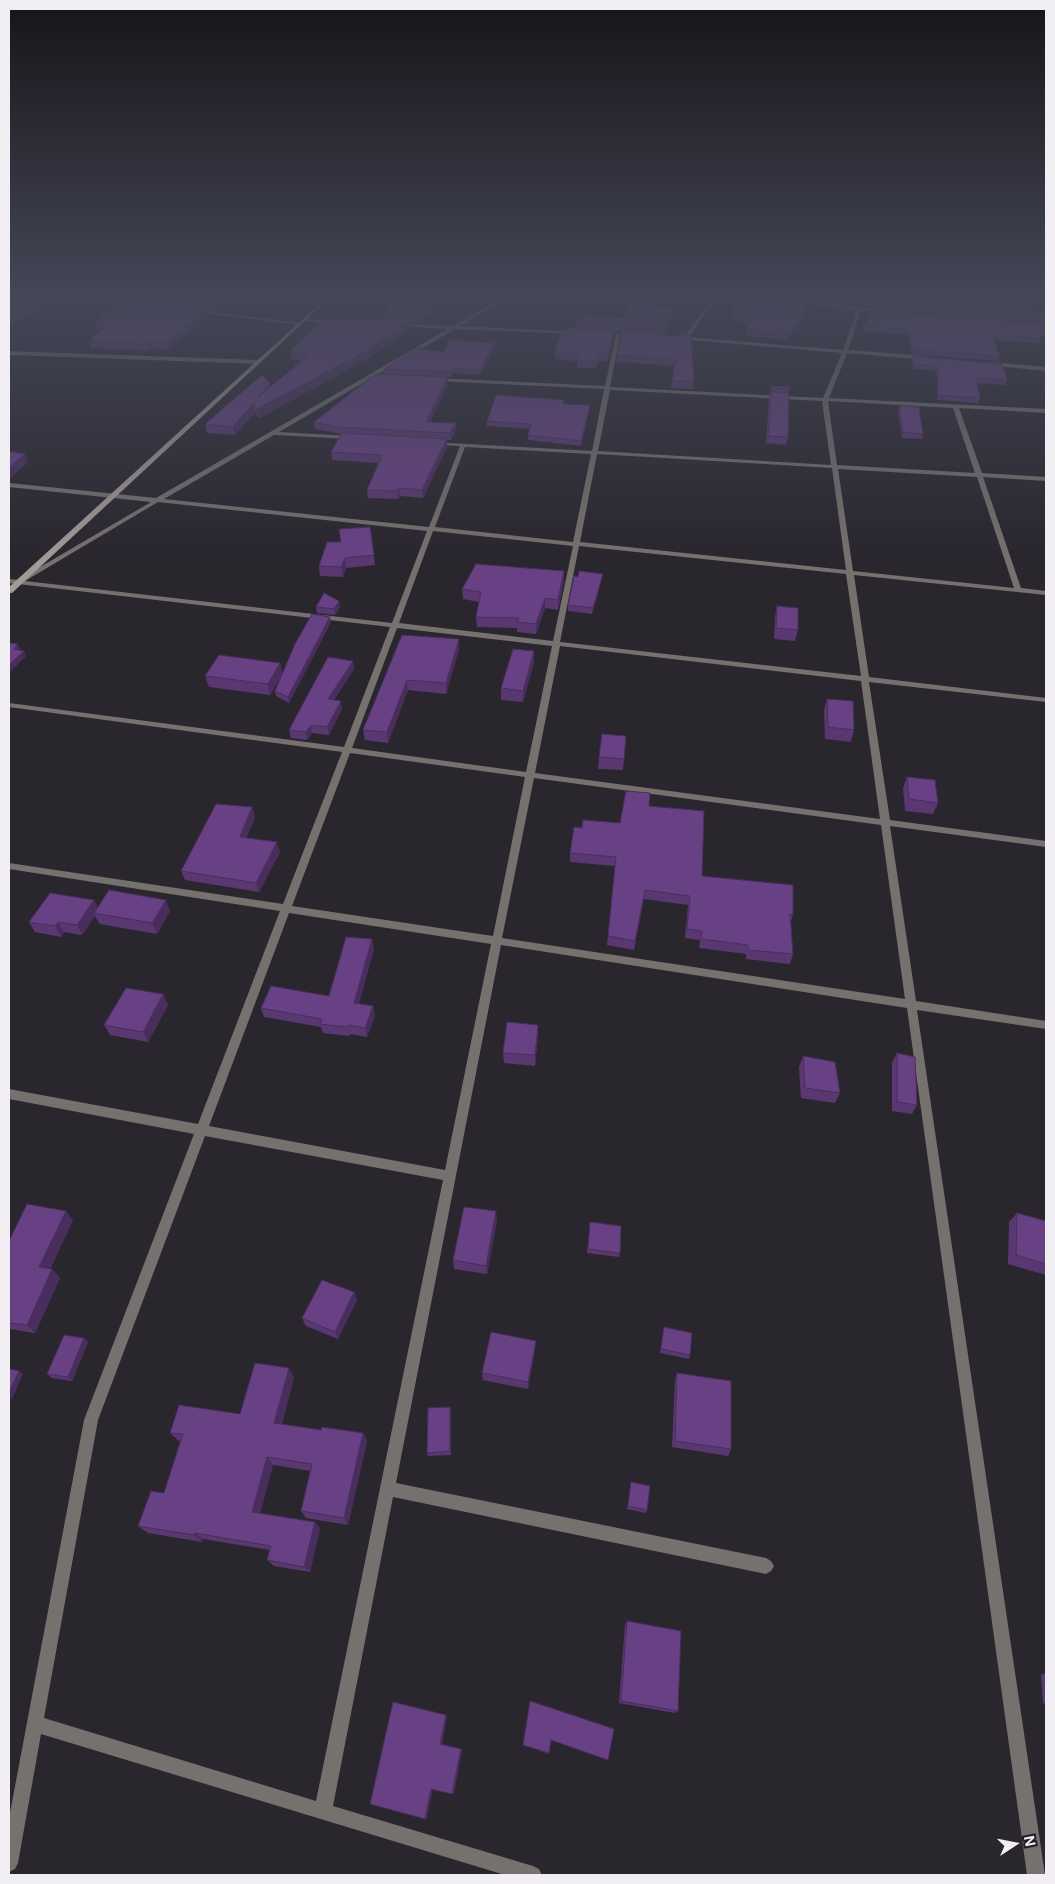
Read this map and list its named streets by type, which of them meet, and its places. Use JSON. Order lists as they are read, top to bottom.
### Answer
{
  "north": "right"
}
